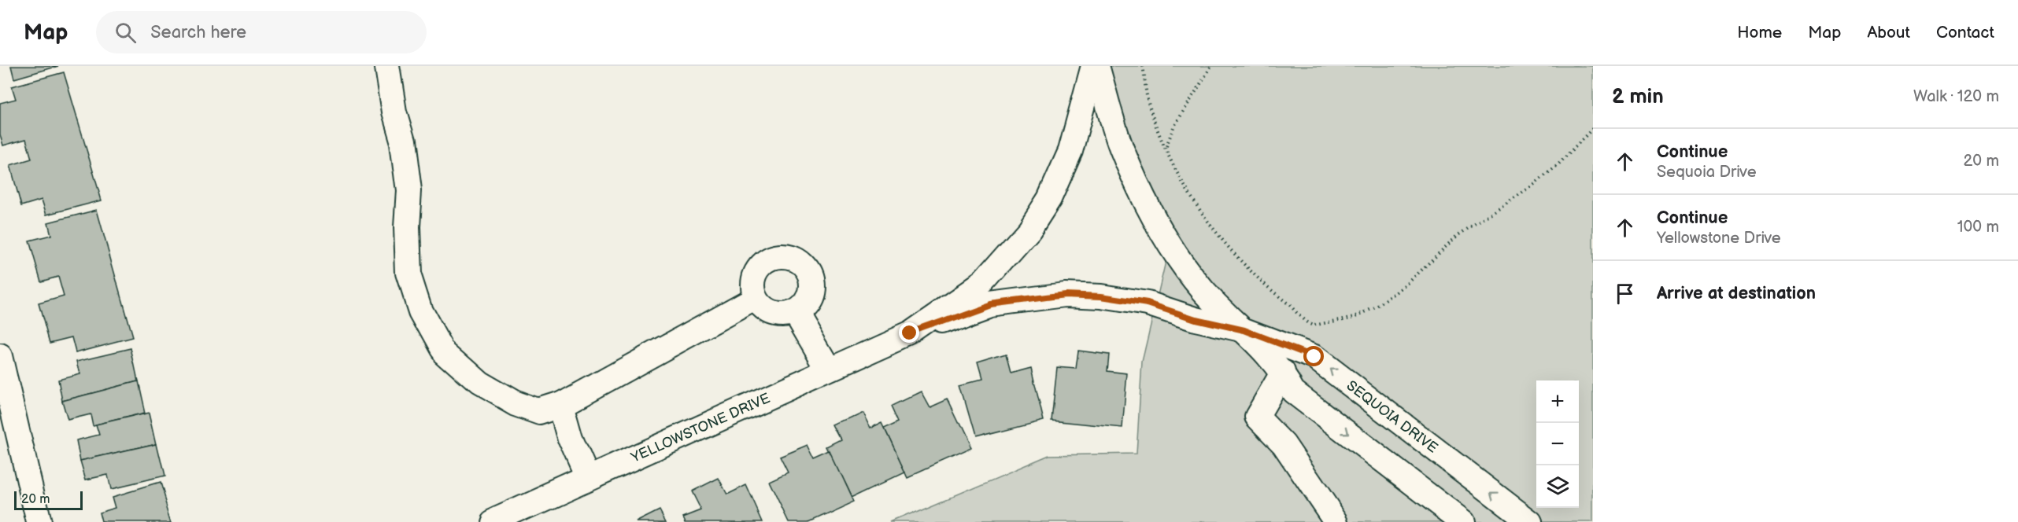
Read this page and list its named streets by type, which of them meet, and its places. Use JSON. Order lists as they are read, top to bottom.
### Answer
{
  "streets": {
    "street": ["SEQUOIA DRIVE", "YELLOWSTONE DRIVE"]
  },
  "crossings": [
    ["SEQUOIA DRIVE", "YELLOWSTONE DRIVE"]
  ],
  "scale_bar": "20 m",
  "page": {
    "header": "Map",
    "search": "Search here",
    "nav": [
      "Home",
      "Map",
      "About",
      "Contact"
    ],
    "heading": ["2 min", "Walk · 120 m"],
    "list": [
      ["Continue", "Sequoia Drive", "20 m"],
      ["Continue", "Yellowstone Drive", "100 m"],
      "Arrive at destination"
    ],
    "map_buttons": ["+", "−"],
    "scale": "20 m"
  }
}
